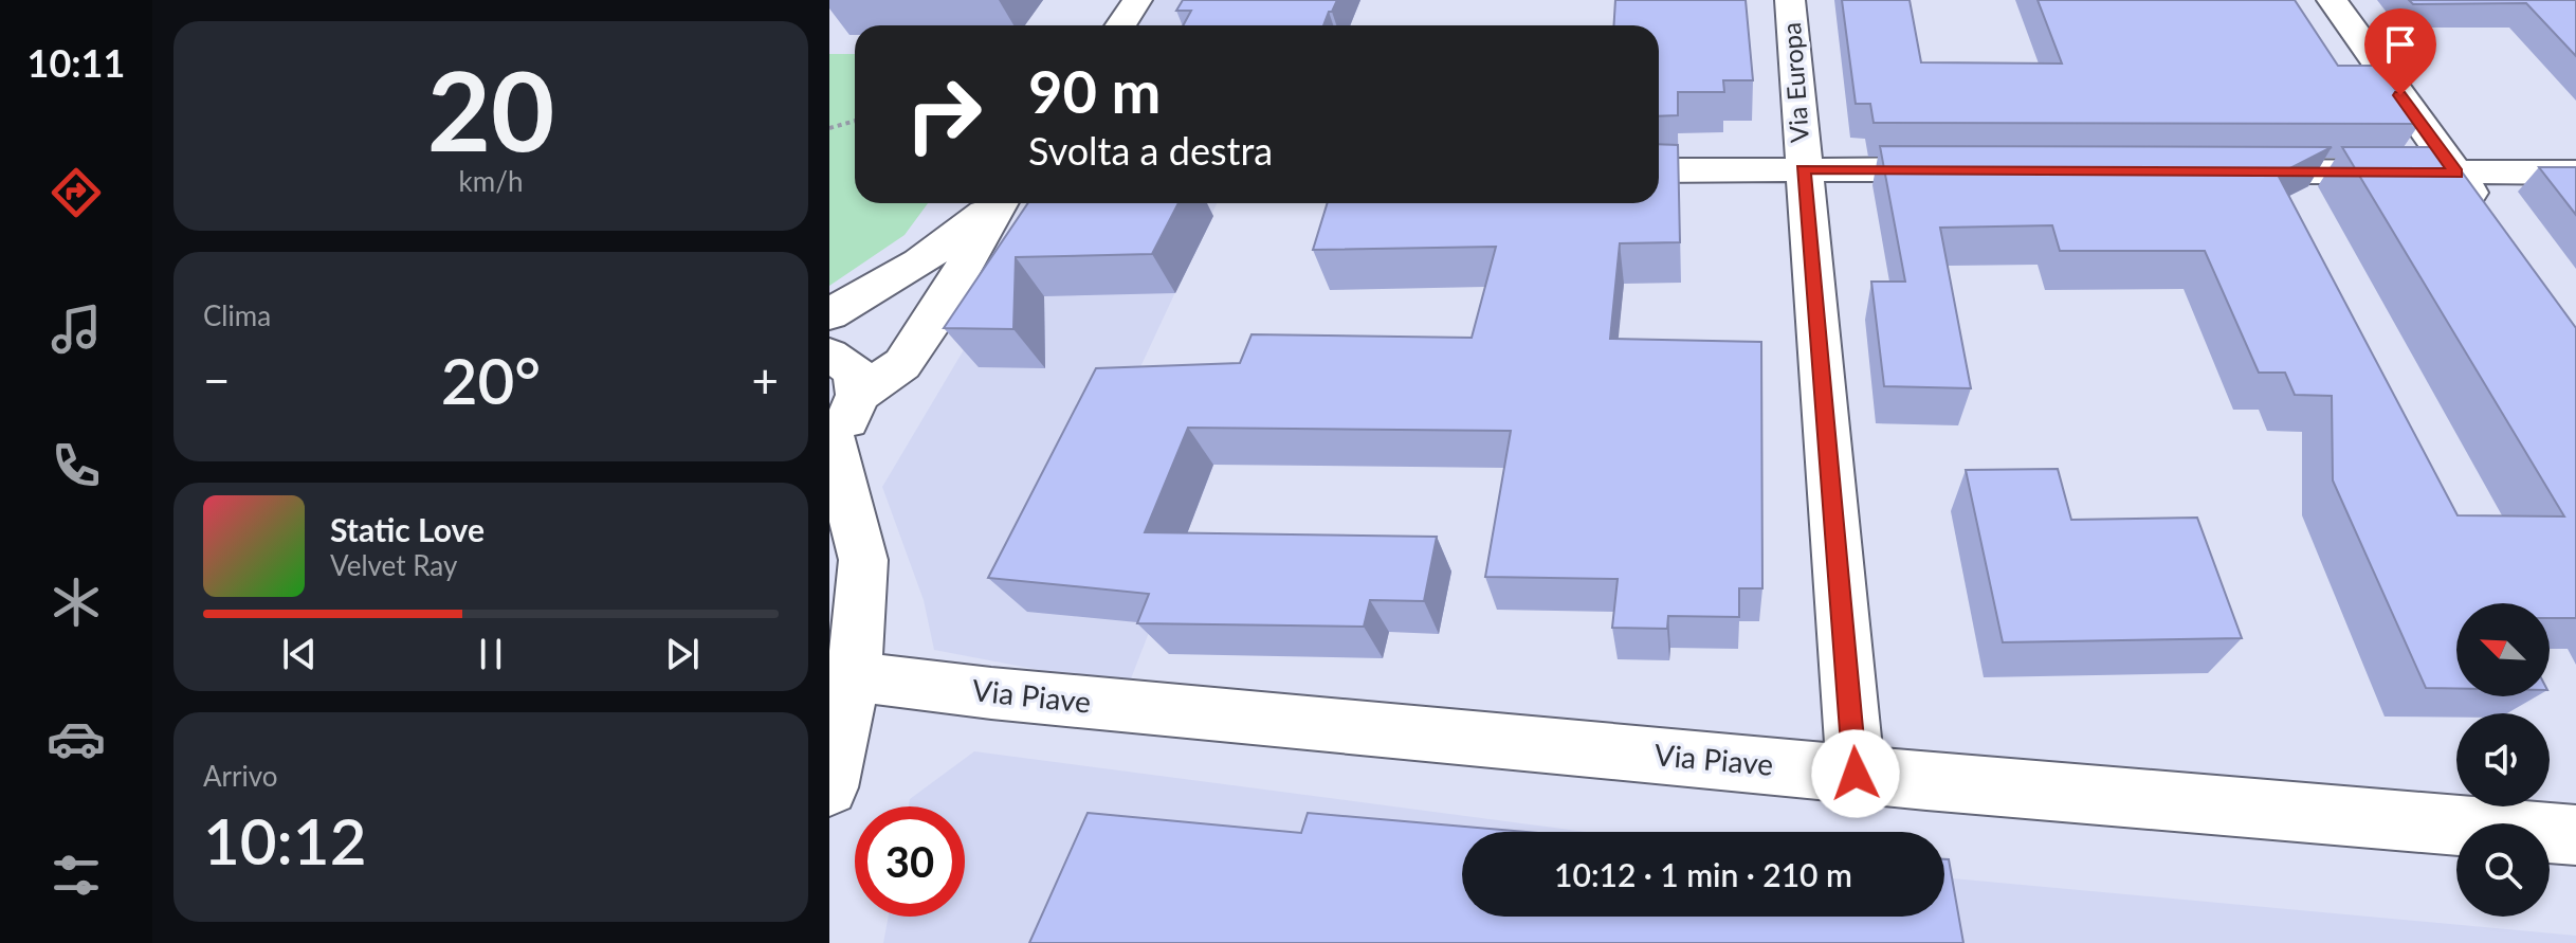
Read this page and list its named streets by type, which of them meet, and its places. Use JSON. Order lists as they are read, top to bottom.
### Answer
{
  "streets": {
    "street": ["Via Europa", "Via Piave"]
  },
  "crossings": [
    ["Via Europa", "Via Piave"]
  ],
  "north": "top left",
  "page": {
    "tabs": "10:11",
    "tile": [
      ["20", "km/h"],
      "Clima",
      ["Arrivo", "10:12"]
    ],
    "turn": ["90 m", "Svolta a destra"],
    "heat": ["−", "20°", "+"],
    "song": ["Static Love", "Velvet Ray"],
    "limit": "30",
    "trip": "10:12 · 1 min · 210 m"
  }
}
